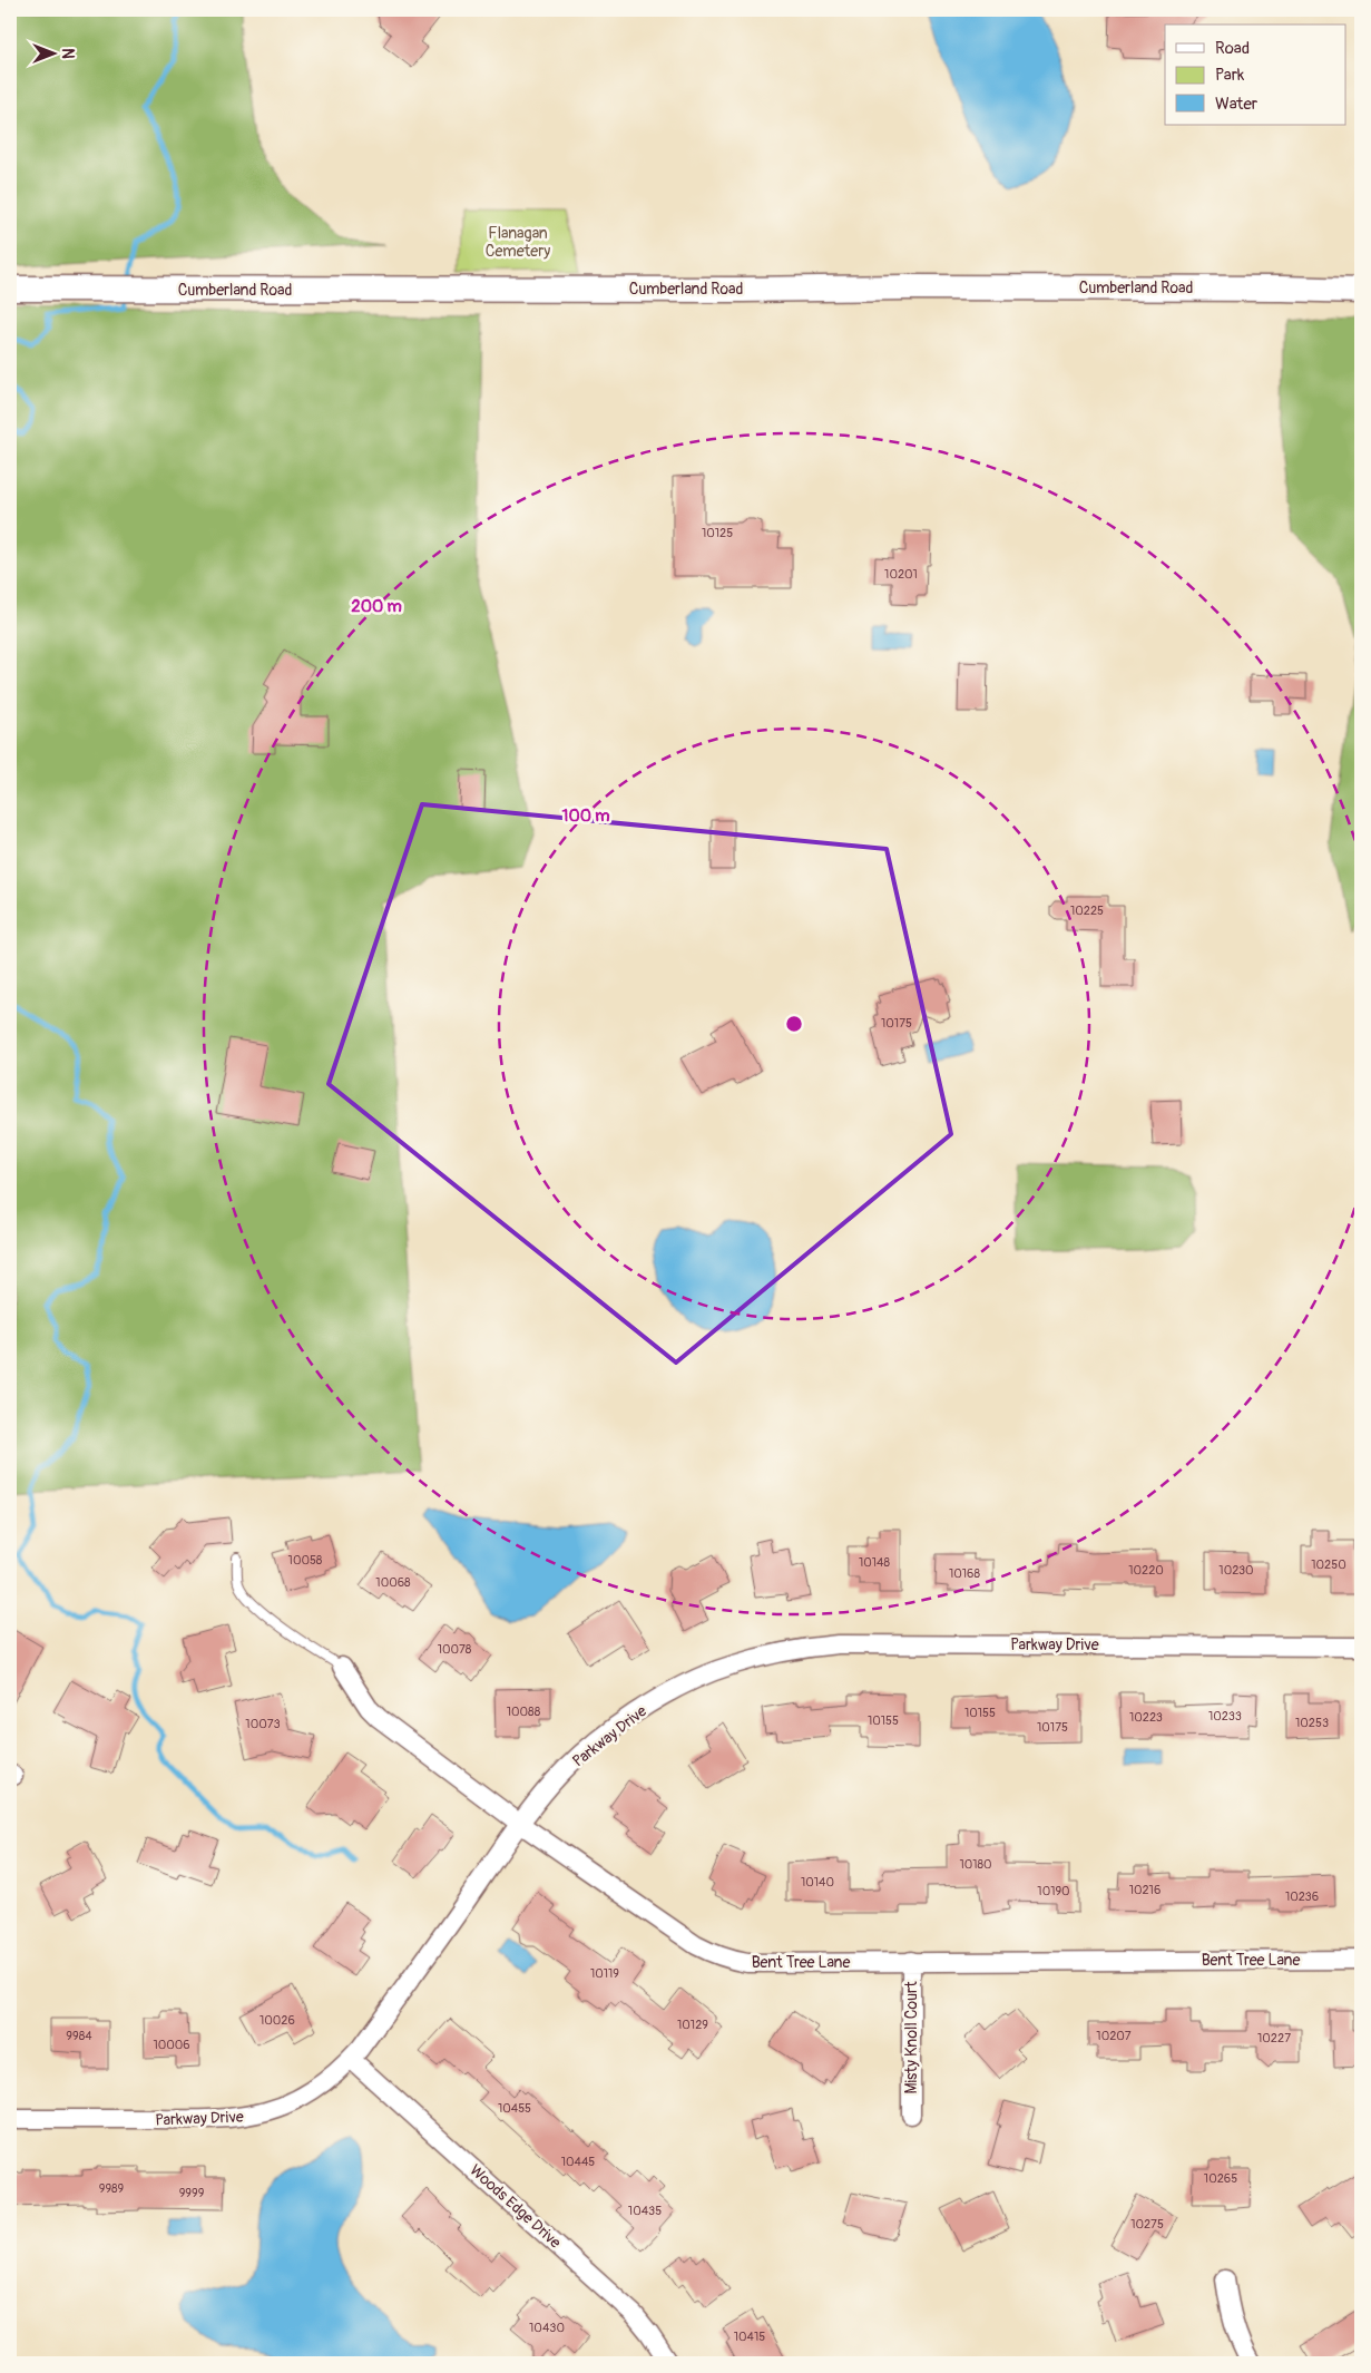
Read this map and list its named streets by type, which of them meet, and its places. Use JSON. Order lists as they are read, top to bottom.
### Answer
{
  "streets": {
    "main road": ["Cumberland Road"],
    "street": [
      "Parkway Drive",
      "Bent Tree Lane",
      "Misty Knoll Court",
      "Woods Edge Drive"
    ]
  },
  "crossings": [
    ["Parkway Drive", "Bent Tree Lane"],
    ["Parkway Drive", "Woods Edge Drive"],
    ["Bent Tree Lane", "Misty Knoll Court"]
  ],
  "parks": ["Flanagan Cemetery"],
  "house_numbers": [
    "10125",
    "10201",
    "10225",
    "10175",
    "10058",
    "10148",
    "10250",
    "10220",
    "10230",
    "10168",
    "10068",
    "10078",
    "10088",
    "10155",
    "10233",
    "10223",
    "10155",
    "10253",
    "10073",
    "10175",
    "10180",
    "10140",
    "10216",
    "10190",
    "10236",
    "10119",
    "10026",
    "10129",
    "9984",
    "10207",
    "10227",
    "10006",
    "10455",
    "10445",
    "10265",
    "9989",
    "9999",
    "10435",
    "10275",
    "10430",
    "10415"
  ],
  "legend": ["Road", "Park", "Water"],
  "north": "right",
  "rings": ["200 m", "100 m"]
}
